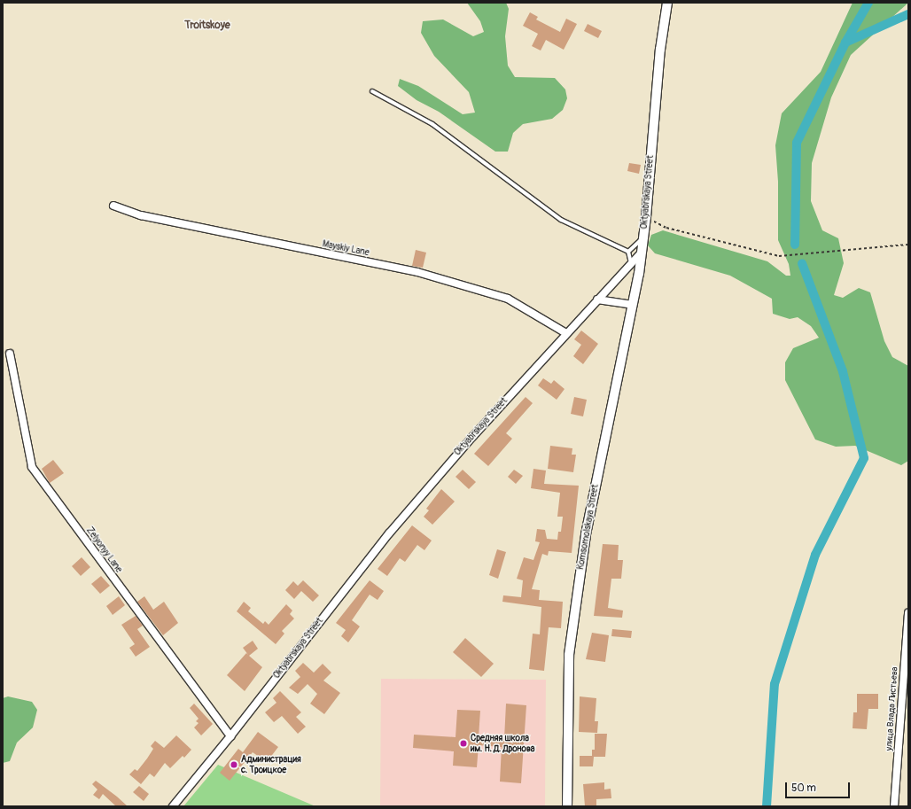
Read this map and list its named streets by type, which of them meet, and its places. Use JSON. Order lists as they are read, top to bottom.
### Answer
{
  "streets": {
    "street": [
      "Oktyabrskaya Street",
      "Mayskiy Lane",
      "Komsomolskaya Street",
      "Zelyonyy Lane",
      "улица Влада Листьева"
    ]
  },
  "crossings": [
    ["Oktyabrskaya Street", "Mayskiy Lane"],
    ["Oktyabrskaya Street", "Komsomolskaya Street"],
    ["Oktyabrskaya Street", "Zelyonyy Lane"]
  ],
  "districts": ["Troitskoye"],
  "places": ["Средняя школа им. Н. Д. Дронова", "Администрация с. Троицкое"],
  "scale_bar": "50 m"
}
